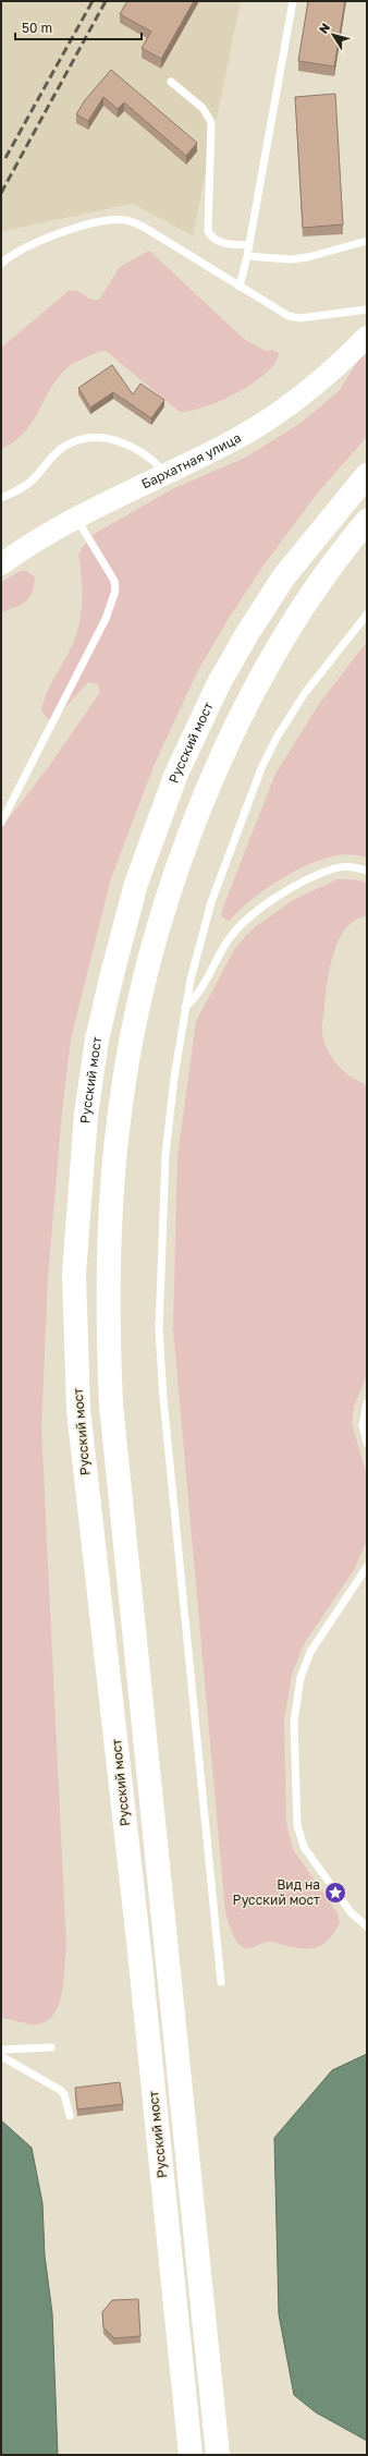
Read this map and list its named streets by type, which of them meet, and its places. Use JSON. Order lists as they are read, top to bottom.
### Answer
{
  "streets": {
    "main road": ["Русский мост"],
    "street": ["Бархатная улица"]
  },
  "places": {
    "place": ["Вид на Русский мост"]
  },
  "scale_bar": "50 m",
  "north": "top left"
}
